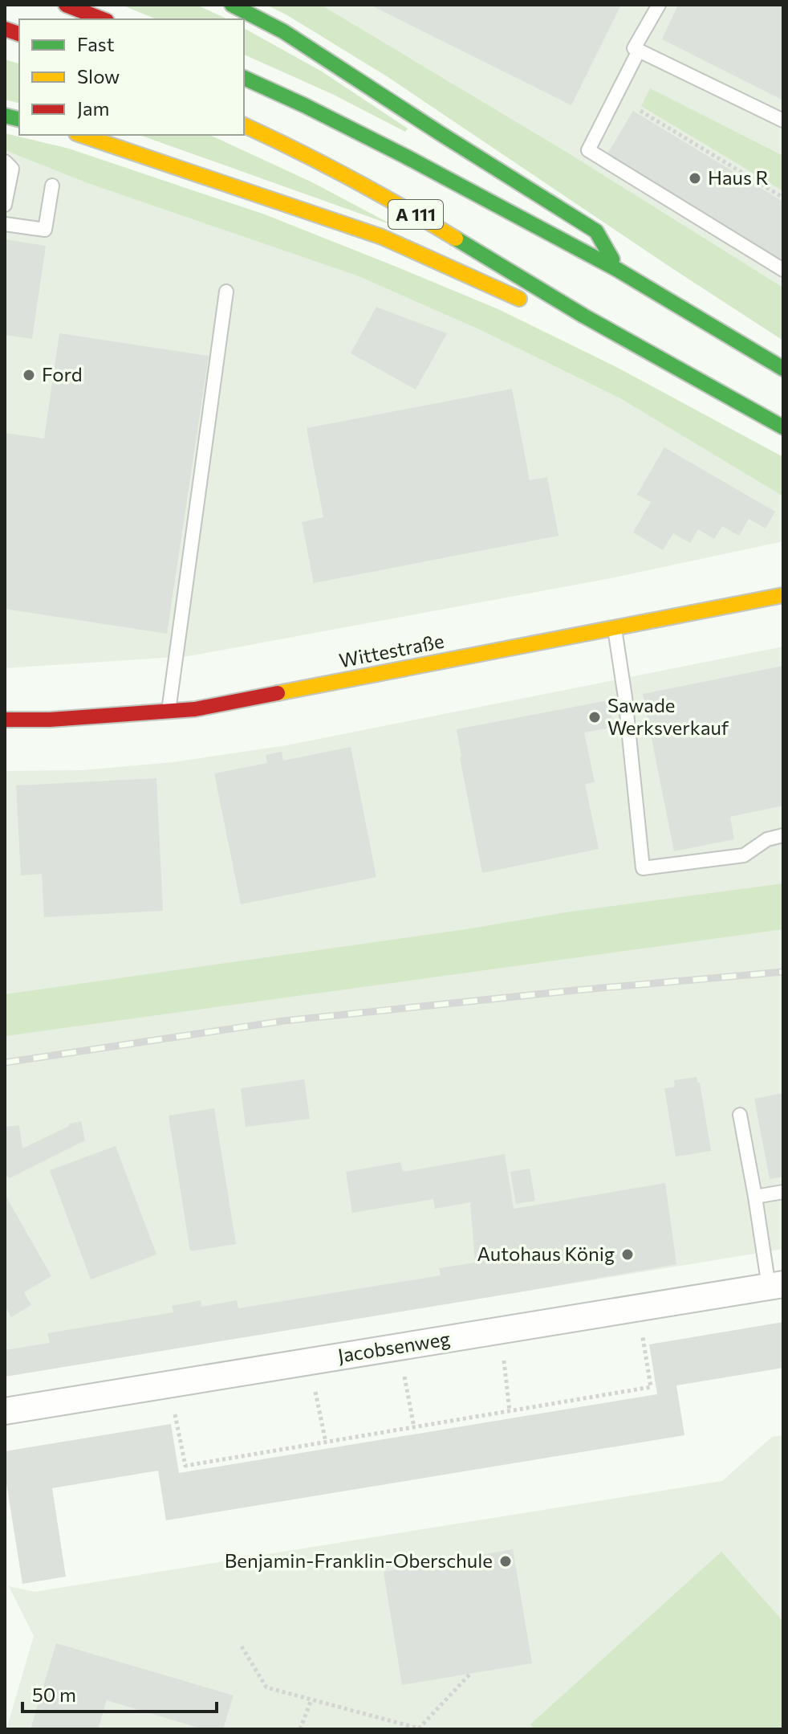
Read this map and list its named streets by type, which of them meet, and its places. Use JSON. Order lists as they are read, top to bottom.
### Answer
{
  "streets": {
    "main road": ["A 111", "Wittestraße"],
    "street": ["Jacobsenweg"]
  },
  "places": [
    "Haus R",
    "Ford",
    "Sawade Werksverkauf",
    "Autohaus König",
    "Benjamin-Franklin-Oberschule"
  ],
  "legend": ["Fast", "Slow", "Jam"],
  "scale_bar": "50 m"
}
